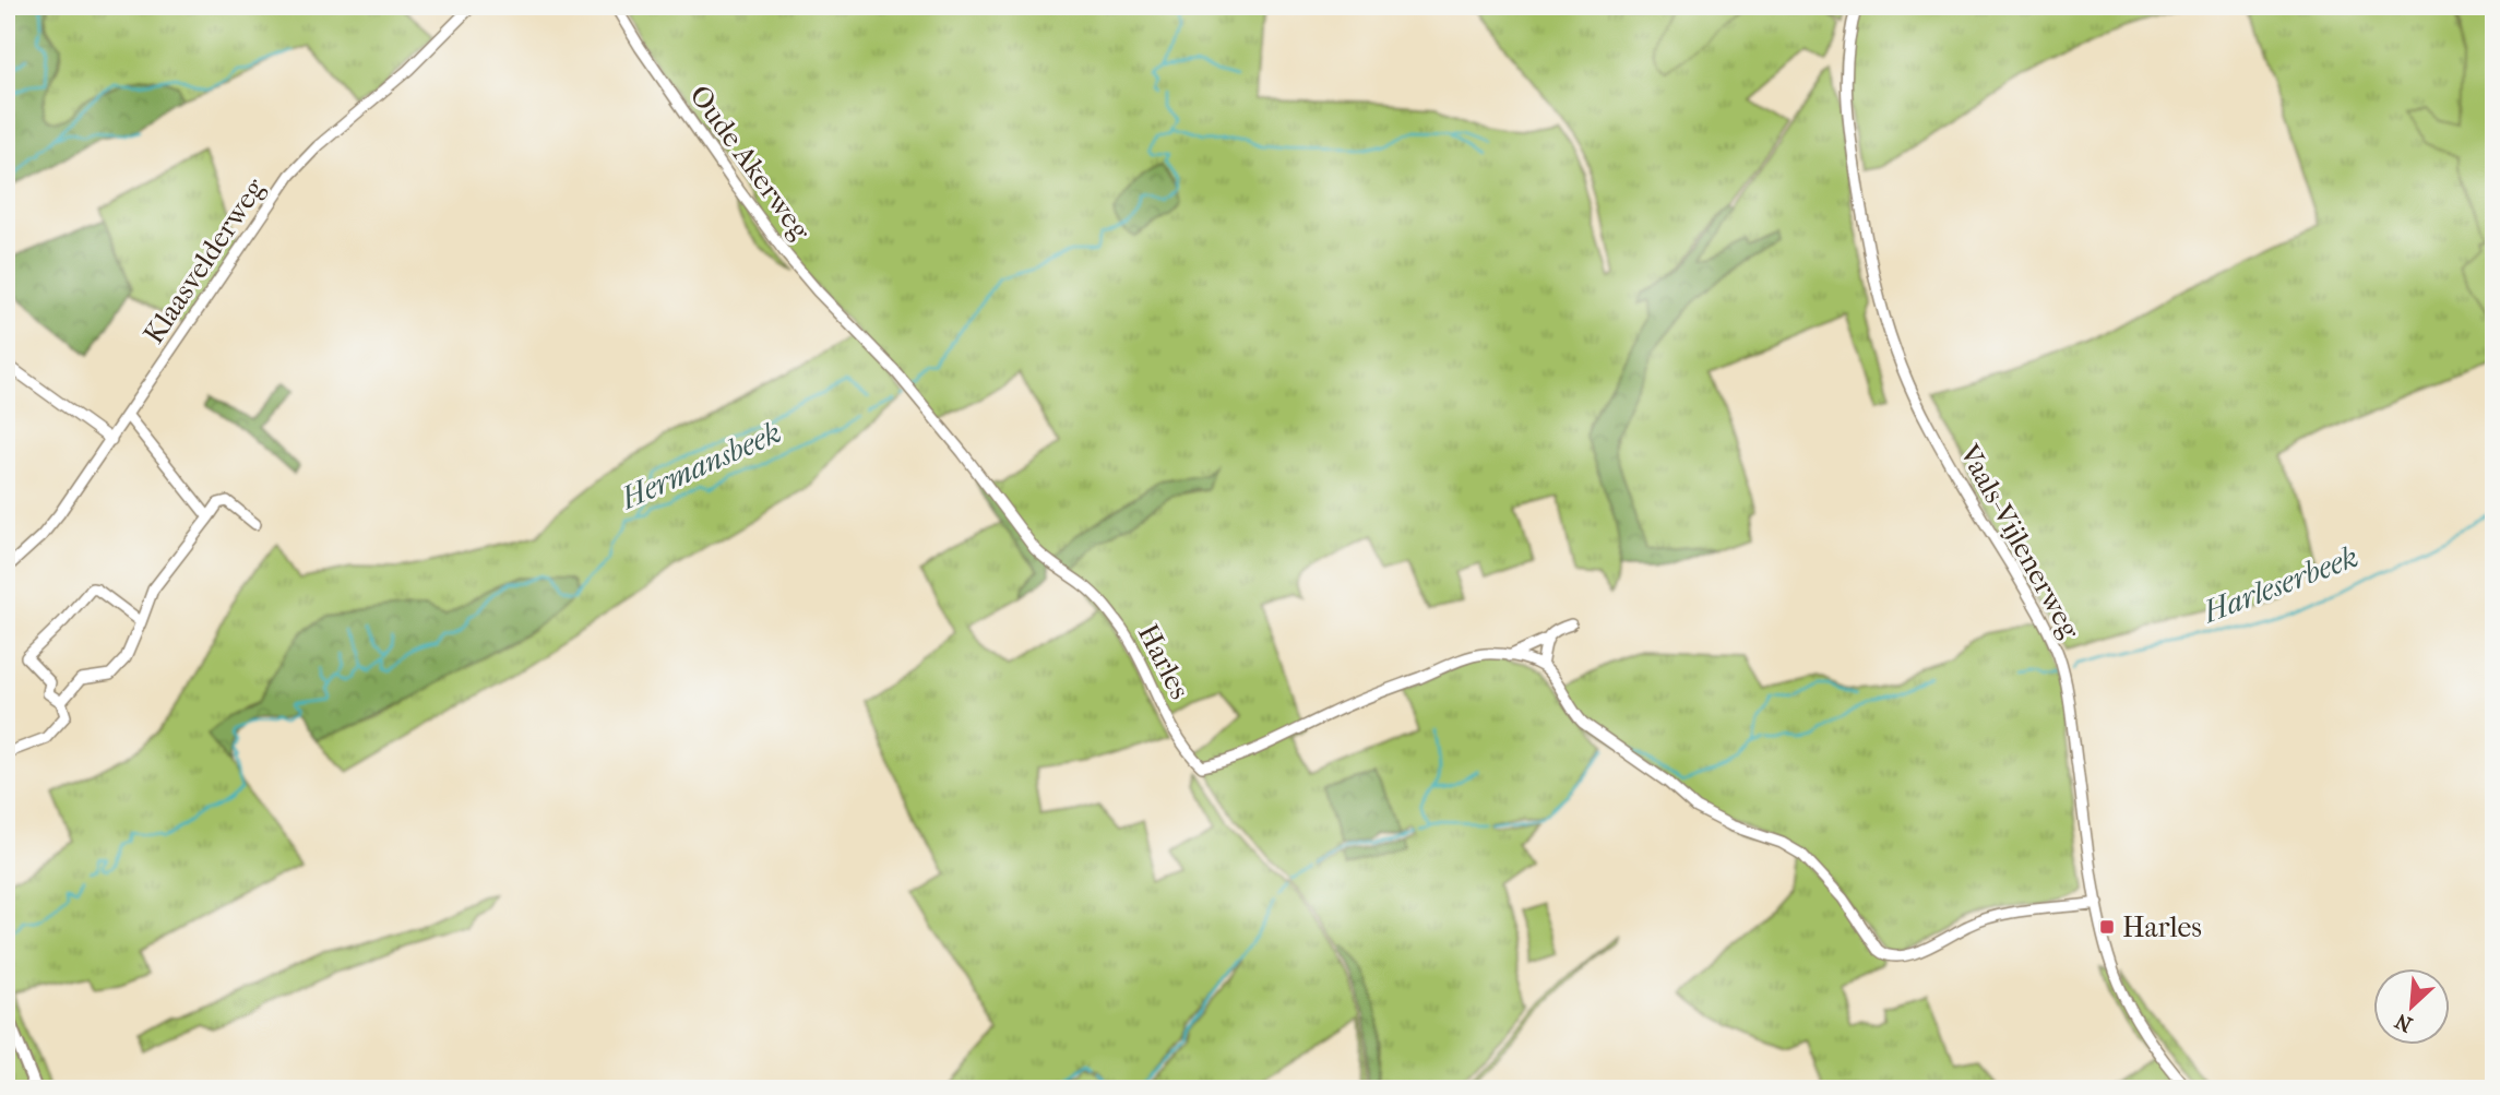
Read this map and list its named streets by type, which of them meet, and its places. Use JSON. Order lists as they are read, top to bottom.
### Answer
{
  "streets": {
    "street": [
      "Oude Akerweg",
      "Klaasvelderweg",
      "Vaals-Vijlenerweg",
      "Harles"
    ]
  },
  "crossings": [
    ["Oude Akerweg", "Harles"]
  ],
  "water": ["Hermansbeek", "Harleserbeek"],
  "places": {
    "transit": ["Harles"]
  },
  "north": "bottom left"
}
